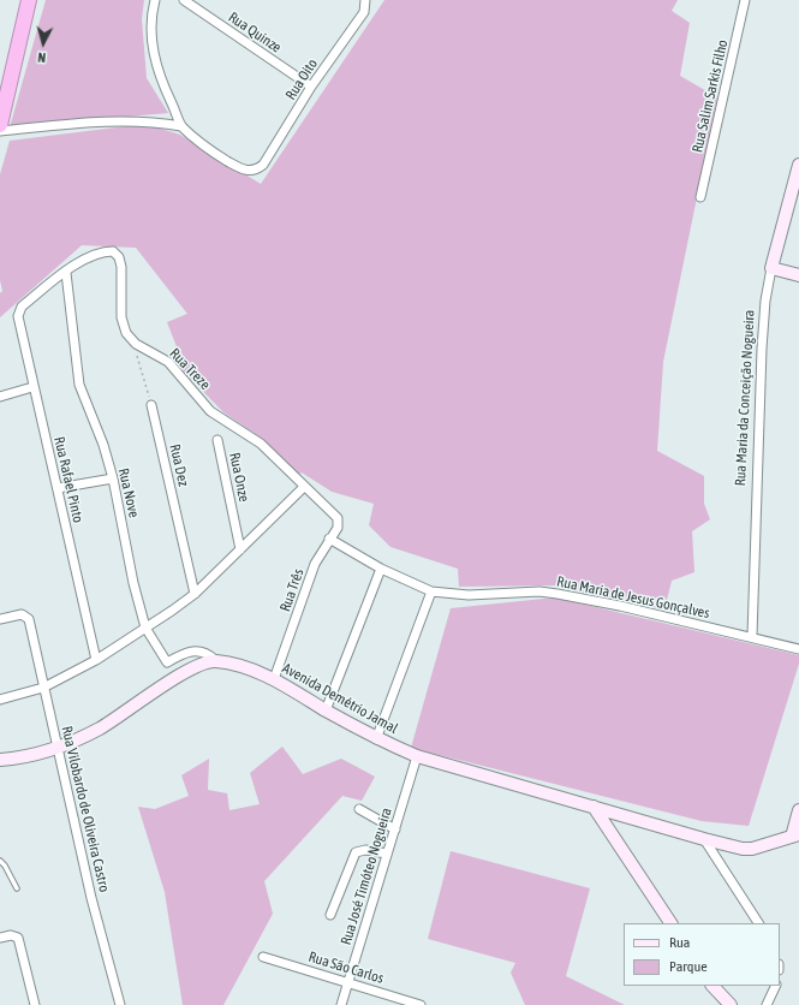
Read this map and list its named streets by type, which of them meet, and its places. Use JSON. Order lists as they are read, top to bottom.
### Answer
{
  "streets": {
    "street": [
      "Rua Quinze",
      "Rua Oito",
      "Rua Salim Sarkis Filho",
      "Rua Treze",
      "Rua Maria da Conceição Nogueira",
      "Rua Dez",
      "Rua Onze",
      "Rua Rafael Pinto",
      "Rua Nove",
      "Rua Três",
      "Rua Maria de Jesus Gonçalves",
      "Avenida Demétrio Jamal",
      "Rua Vilobardo de Oliveira Castro",
      "Rua José Timóteo Nogueira",
      "Rua São Carlos"
    ]
  },
  "crossings": [
    ["Rua Quinze", "Rua Oito"],
    ["Rua Treze", "Rua Três"],
    ["Rua Maria da Conceição Nogueira", "Rua Maria de Jesus Gonçalves"],
    ["Rua Rafael Pinto", "Rua Nove"],
    ["Rua Nove", "Avenida Demétrio Jamal"],
    ["Rua Três", "Rua Maria de Jesus Gonçalves"],
    ["Rua Três", "Avenida Demétrio Jamal"],
    ["Avenida Demétrio Jamal", "Rua José Timóteo Nogueira"],
    ["Rua José Timóteo Nogueira", "Rua São Carlos"]
  ],
  "legend": ["Rua", "Parque"],
  "north": "bottom"
}
